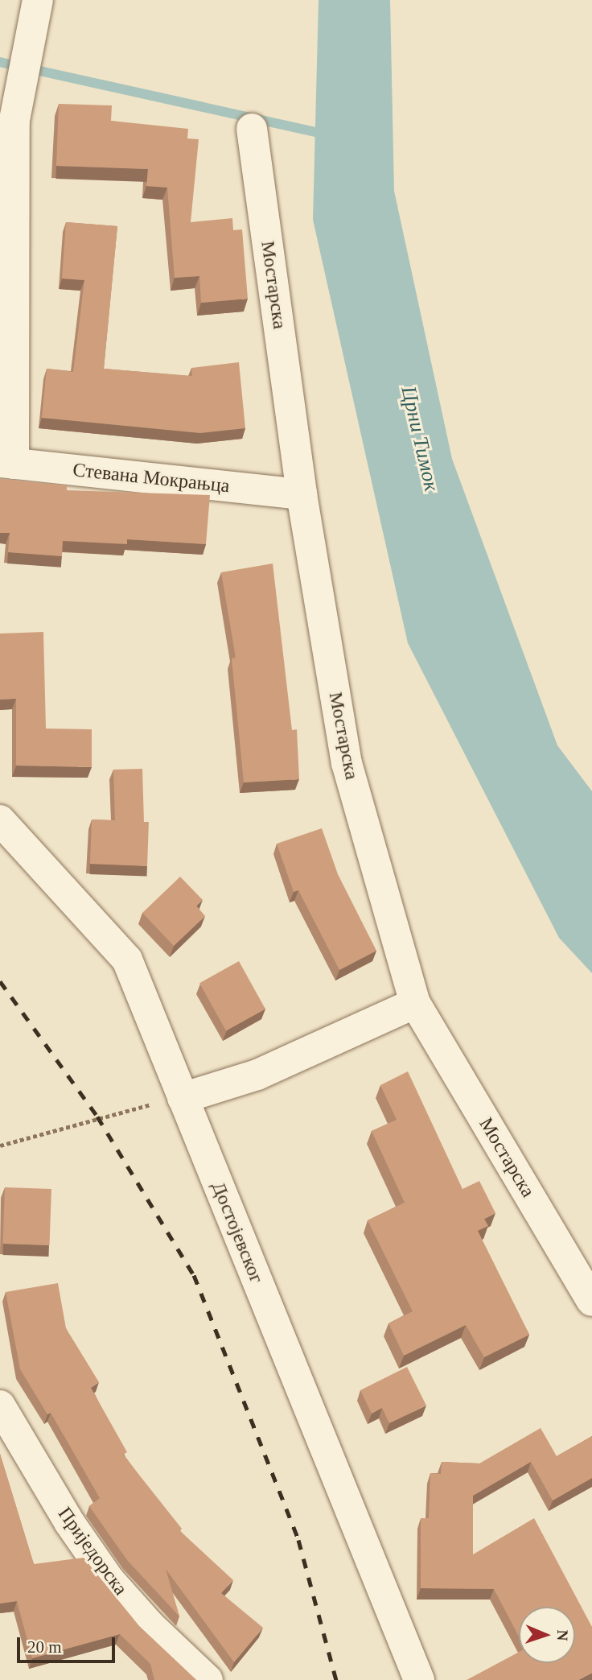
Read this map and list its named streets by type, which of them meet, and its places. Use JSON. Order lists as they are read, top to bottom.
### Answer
{
  "streets": {
    "street": [
      "Мостарска",
      "Стевана Мокрањца",
      "Достојевског",
      "Приједорска"
    ]
  },
  "crossings": [
    ["Мостарска", "Стевана Мокрањца"]
  ],
  "water": ["Црни Тимок"],
  "scale_bar": "20 m",
  "north": "right"
}
